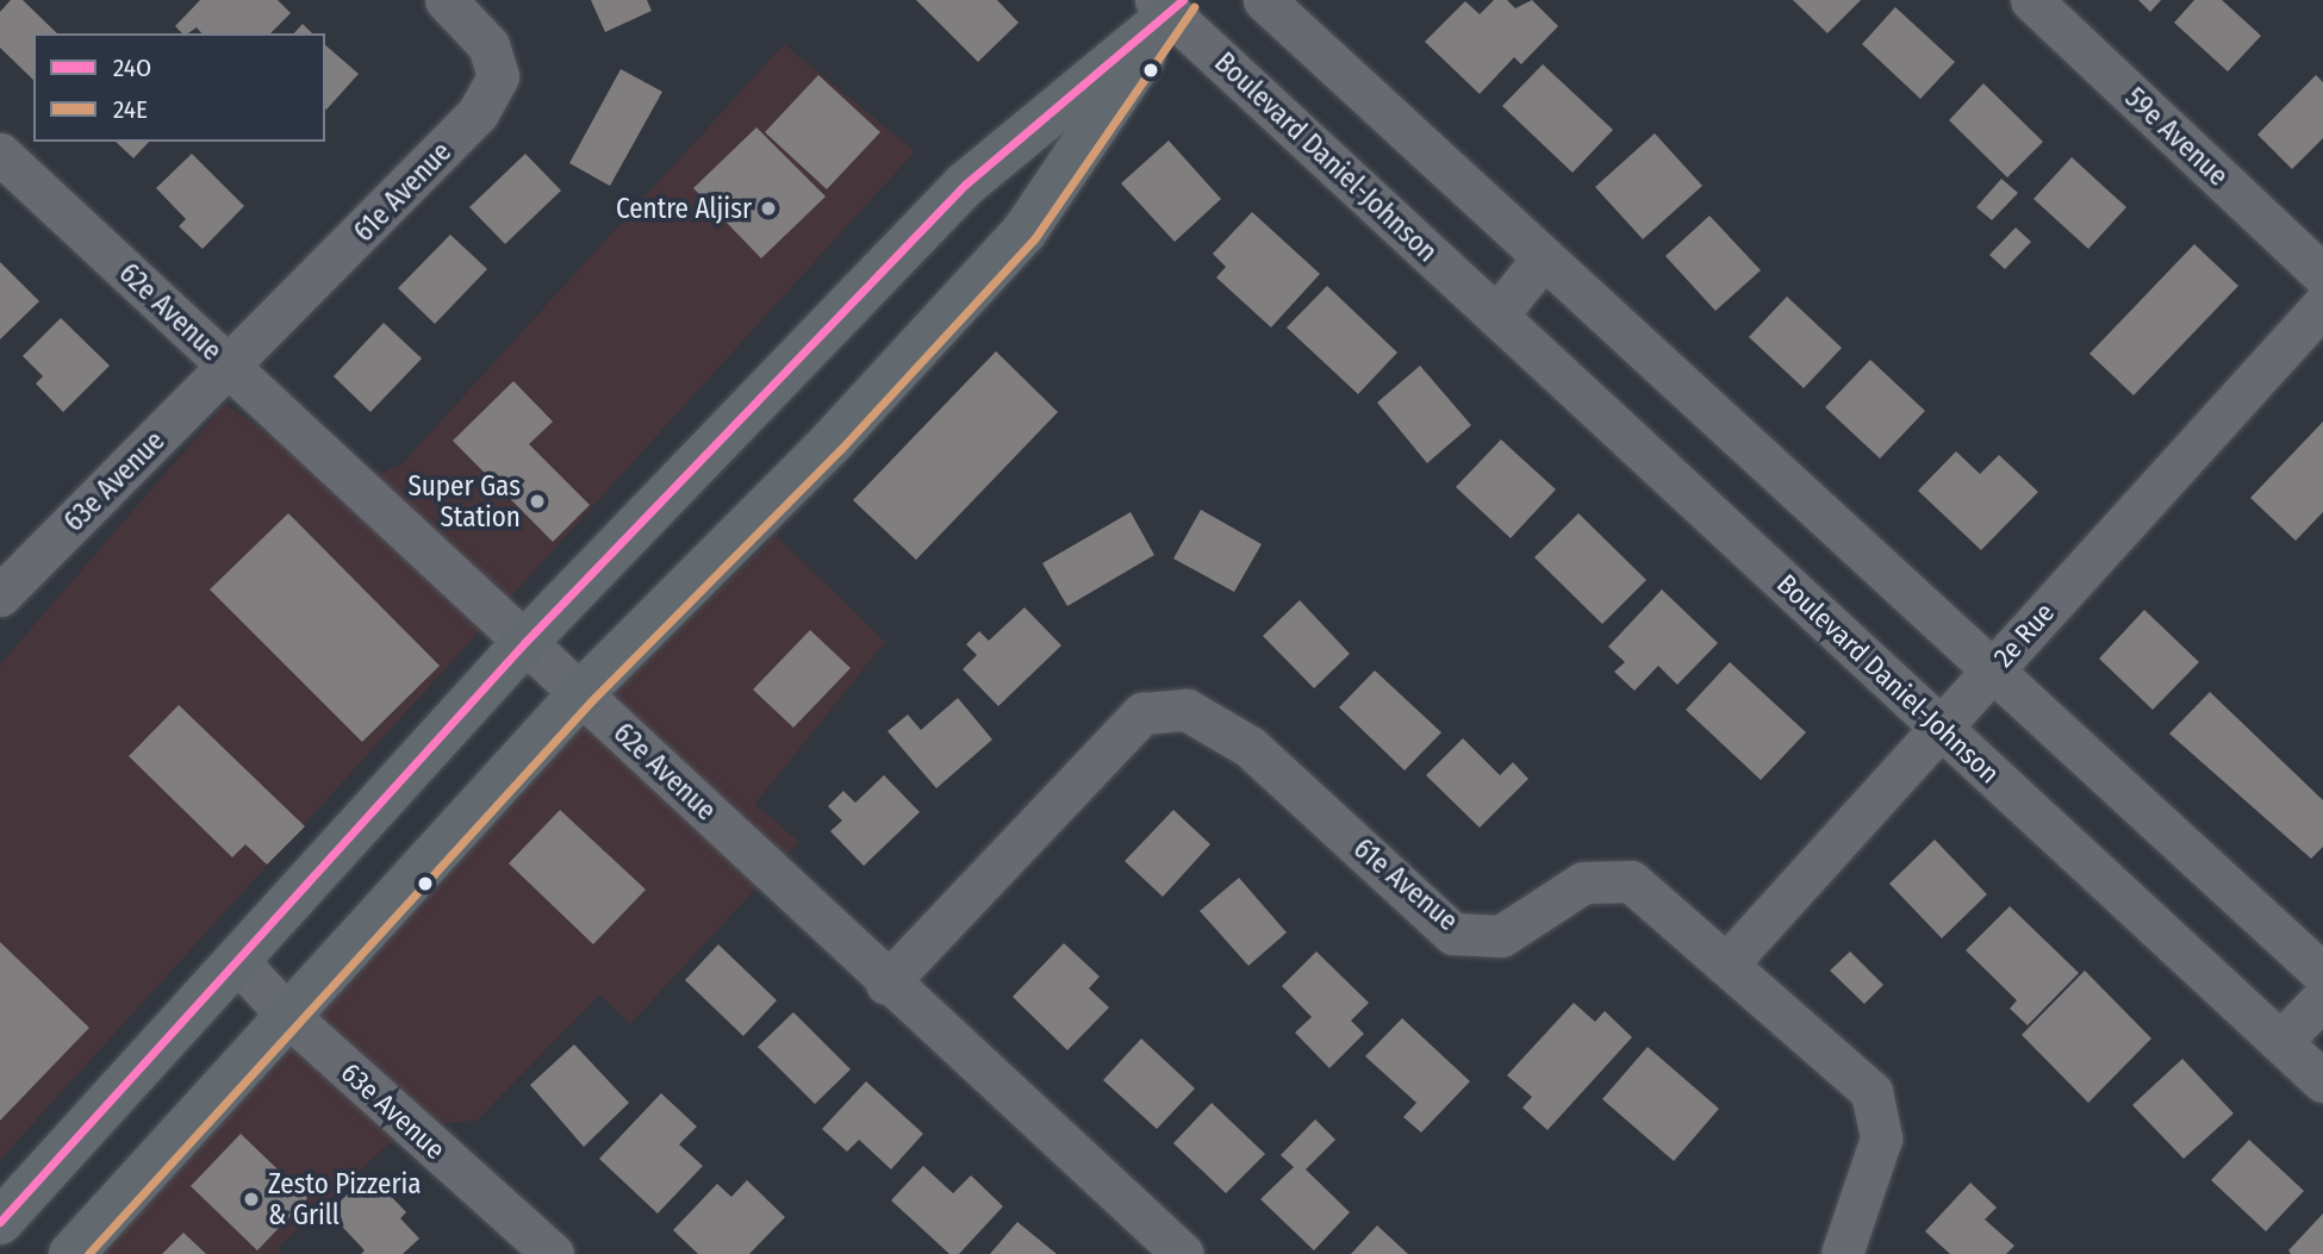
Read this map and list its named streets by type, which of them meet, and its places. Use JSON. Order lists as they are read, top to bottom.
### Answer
{
  "streets": {
    "street": [
      "59e Avenue",
      "Boulevard Daniel-Johnson",
      "61e Avenue",
      "62e Avenue",
      "63e Avenue",
      "2e Rue"
    ]
  },
  "crossings": [
    ["Boulevard Daniel-Johnson", "2e Rue"],
    ["61e Avenue", "62e Avenue"],
    ["61e Avenue", "63e Avenue"],
    ["61e Avenue", "2e Rue"],
    ["62e Avenue", "63e Avenue"]
  ],
  "places": ["Centre Aljisr", "Super Gas Station", "Zesto Pizzeria & Grill"],
  "lines": ["transit line 24O", "transit line 24E"],
  "legend": ["24O", "24E"]
}
